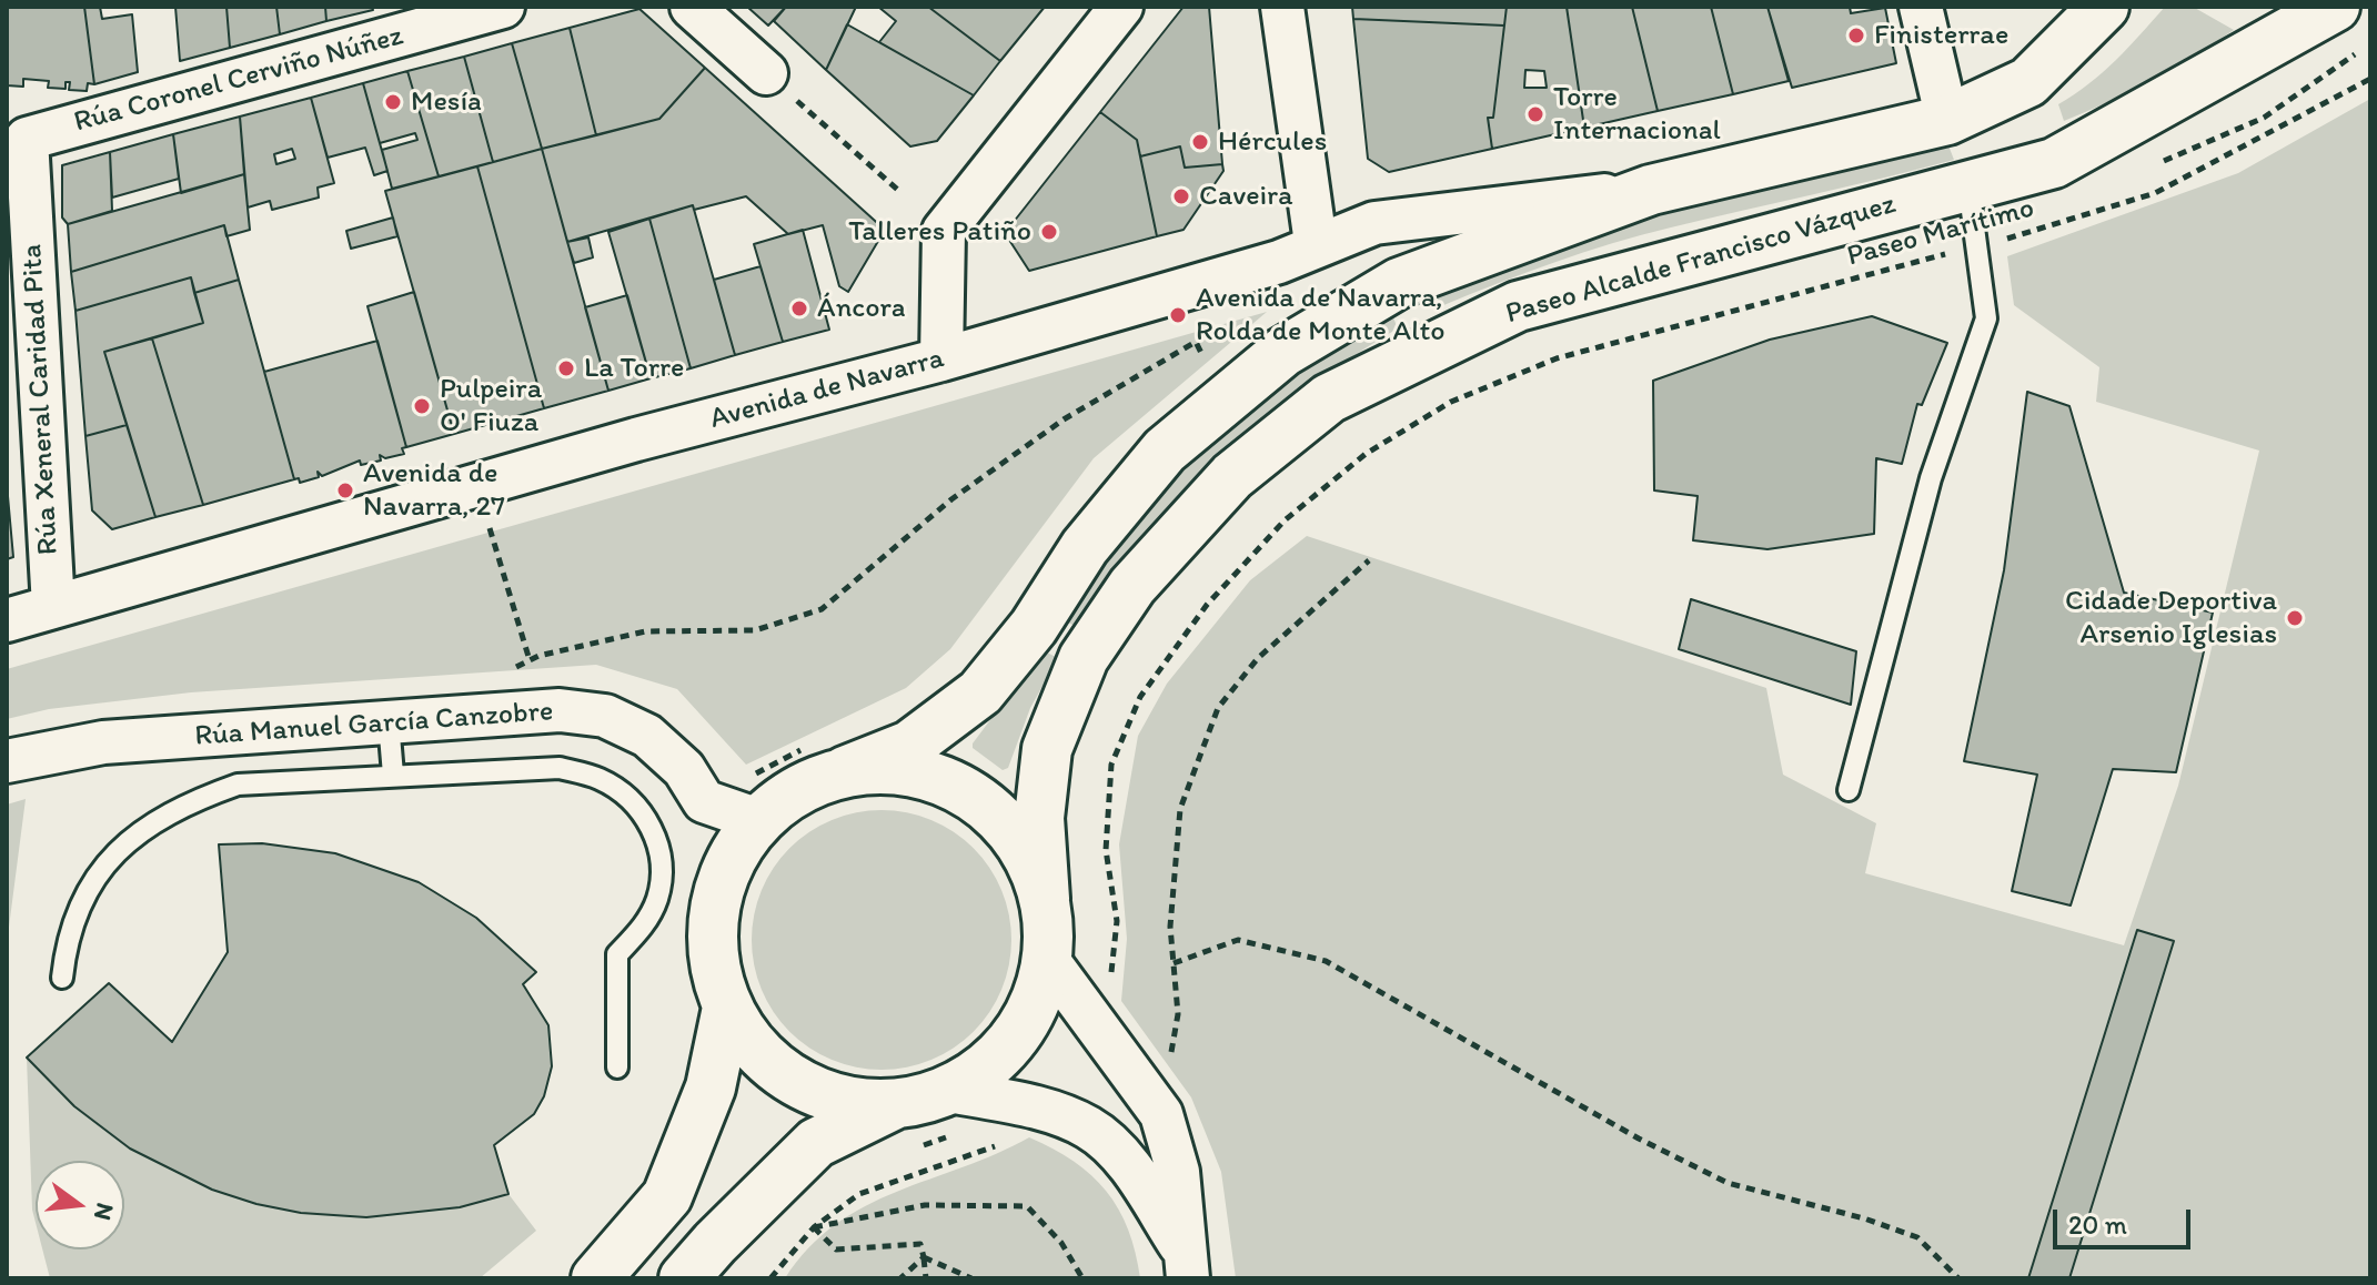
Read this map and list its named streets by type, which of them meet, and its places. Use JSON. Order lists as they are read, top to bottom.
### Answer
{
  "streets": {
    "main road": ["Paseo Alcalde Francisco Vázquez"],
    "street": [
      "Rúa Coronel Cerviño Núñez",
      "Avenida de Navarra",
      "Rúa Xeneral Caridad Pita",
      "Rúa Manuel García Canzobre"
    ],
    "path": ["Paseo Marítimo"]
  },
  "crossings": [
    ["Rúa Coronel Cerviño Núñez", "Rúa Xeneral Caridad Pita"],
    ["Avenida de Navarra", "Rúa Xeneral Caridad Pita"]
  ],
  "places": [
    "Finisterrae",
    "Mesía",
    "Torre Internacional",
    "Hércules",
    "Caveira",
    "Talleres Patiño",
    "Áncora",
    "Avenida de Navarra, Rolda de Monte Alto",
    "La Torre",
    "Pulpeira O' Fiuza",
    "Avenida de Navarra, 27",
    "Cidade Deportiva Arsenio Iglesias"
  ],
  "scale_bar": "20 m",
  "north": "right"
}
